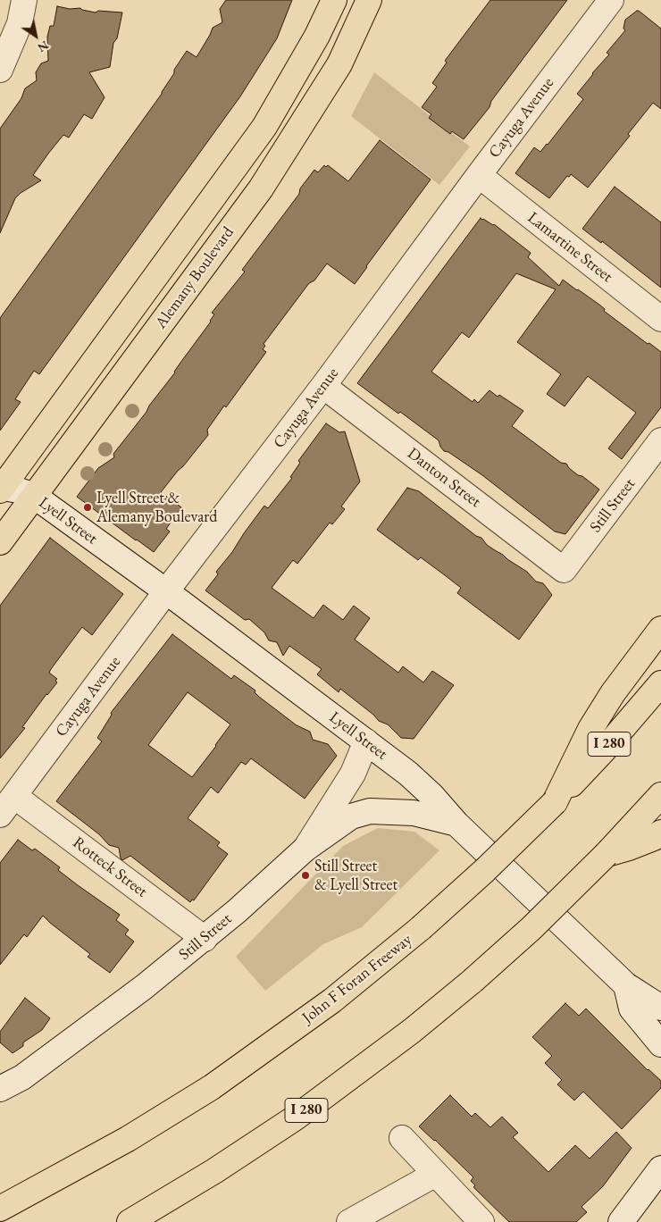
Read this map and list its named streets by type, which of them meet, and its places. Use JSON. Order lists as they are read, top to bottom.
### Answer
{
  "streets": {
    "main road": ["Alemany Boulevard", "I 280", "John F Foran Freeway"],
    "street": [
      "Cayuga Avenue",
      "Lamartine Street",
      "Danton Street",
      "Still Street",
      "Lyell Street",
      "Rotteck Street"
    ]
  },
  "crossings": [
    ["Cayuga Avenue", "Lamartine Street"],
    ["Cayuga Avenue", "Danton Street"],
    ["Cayuga Avenue", "Lyell Street"],
    ["Cayuga Avenue", "Rotteck Street"],
    ["Alemany Boulevard", "Lyell Street"],
    ["Danton Street", "Still Street"],
    ["Still Street", "Lyell Street"],
    ["Still Street", "Rotteck Street"]
  ],
  "places": ["Lyell Street & Alemany Boulevard", "Still Street & Lyell Street"],
  "north": "bottom right"
}
